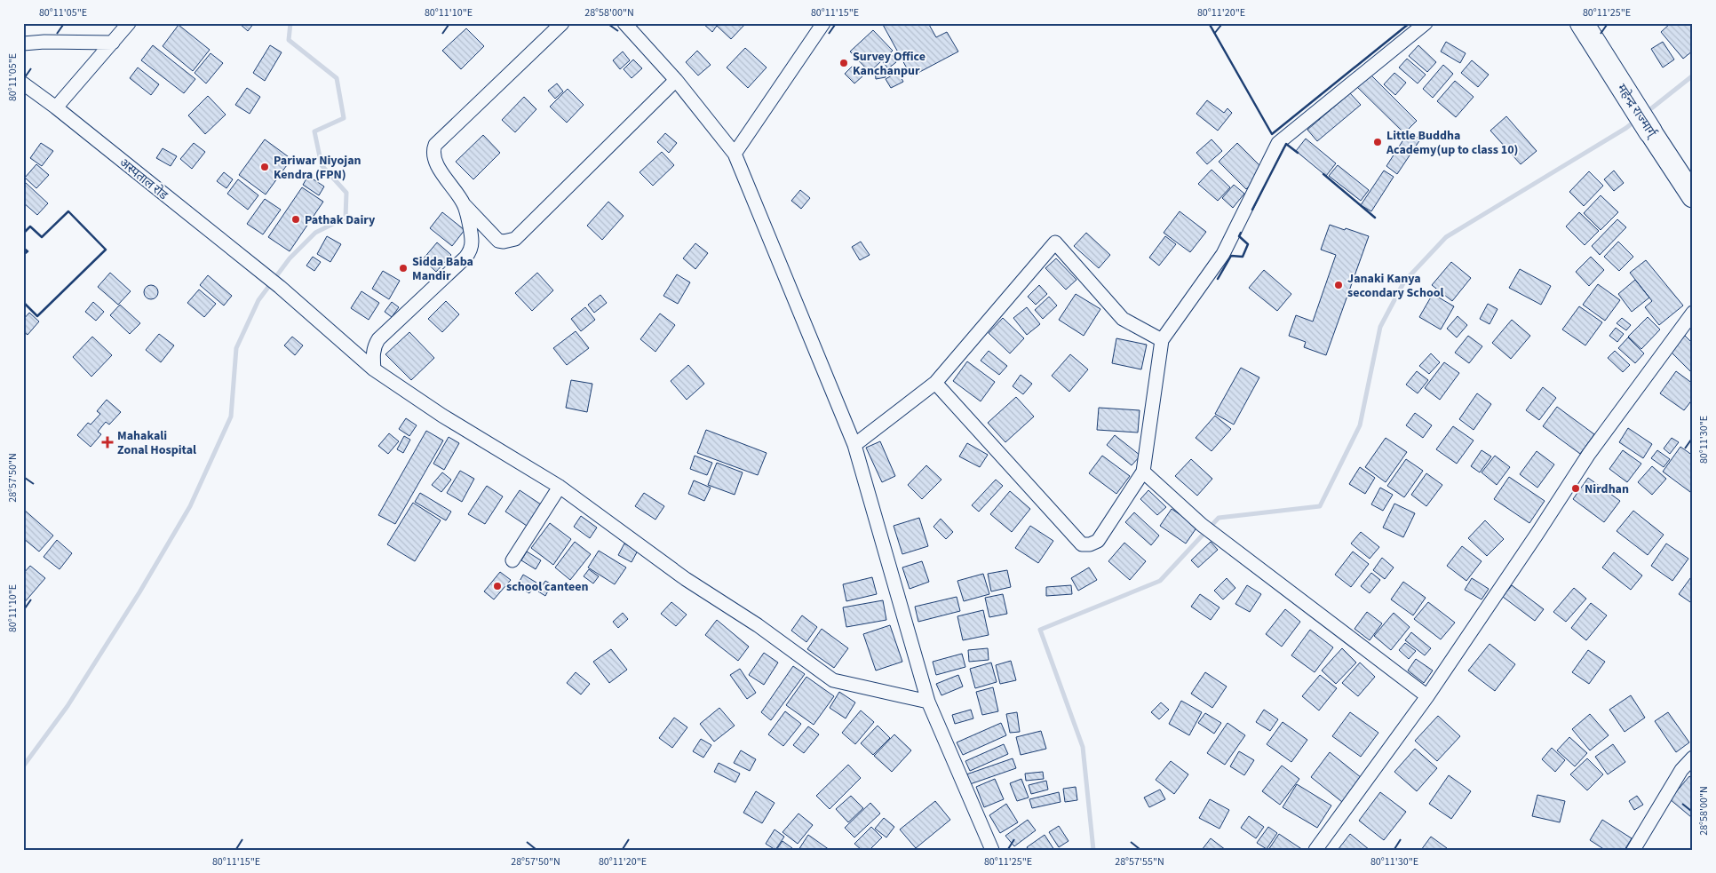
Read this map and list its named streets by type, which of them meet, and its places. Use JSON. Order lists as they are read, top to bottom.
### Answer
{
  "streets": {
    "highway": ["महेन्द्र राज्मार्ग्"],
    "street": ["अस्पताल रोड"]
  },
  "places": {
    "other": [
      "Survey Office Kanchanpur",
      "Little Buddha Academy(up to class 10)",
      "Pariwar Niyojan Kendra (FPN)",
      "Pathak Dairy",
      "Sidda Baba Mandir",
      "Janaki Kanya secondary School",
      "Nirdhan",
      "school canteen"
    ],
    "health": ["Mahakali Zonal Hospital"]
  },
  "coordinates": [
    "80°11'05\"E",
    "80°11'10\"E",
    "28°58'00\"N",
    "80°11'15\"E",
    "80°11'20\"E",
    "80°11'25\"E",
    "80°11'30\"E",
    "28°57'50\"N",
    "28°57'55\"N"
  ]
}
